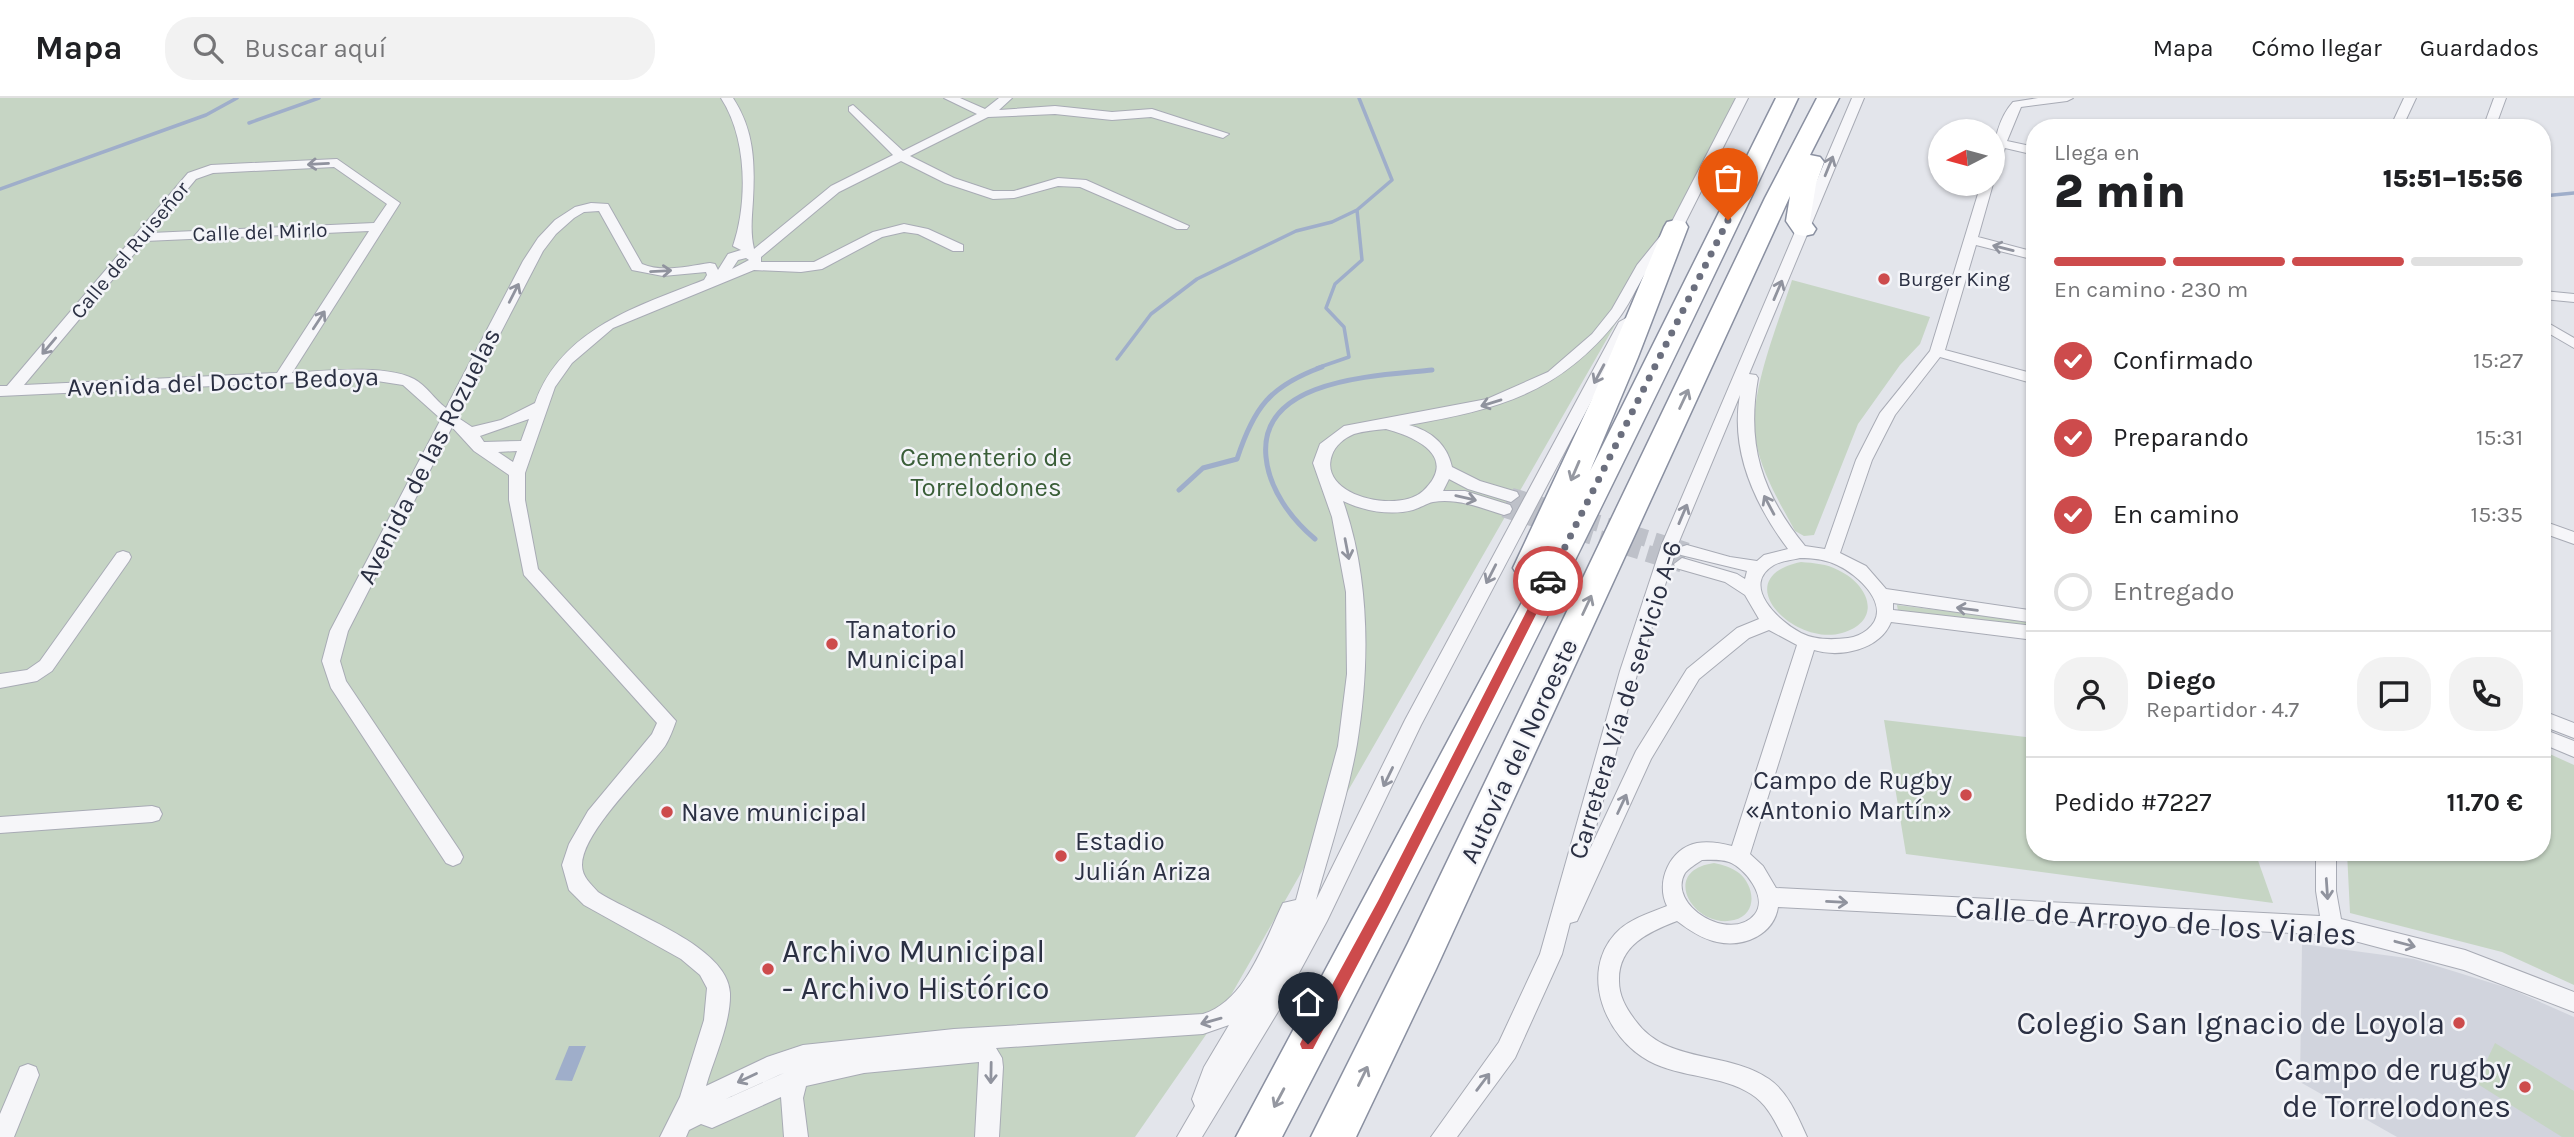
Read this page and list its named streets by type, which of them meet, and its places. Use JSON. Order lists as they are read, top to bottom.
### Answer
{
  "streets": {
    "highway": ["Autovía del Noroeste"],
    "street": [
      "Calle del Mirlo",
      "Calle del Ruiseñor",
      "Avenida del Doctor Bedoya",
      "Avenida de las Rozuelas",
      "Carretera Vía de servicio A-6",
      "Calle de Arroyo de los Viales"
    ]
  },
  "crossings": [
    ["Calle del Mirlo", "Calle del Ruiseñor"],
    ["Calle del Ruiseñor", "Avenida del Doctor Bedoya"],
    ["Avenida del Doctor Bedoya", "Avenida de las Rozuelas"]
  ],
  "one_way": ["Calle de Arroyo de los Viales"],
  "parks": ["Cementerio de Torrelodones"],
  "places": [
    "Burger King",
    "Tanatorio Municipal",
    "Campo de Rugby «Antonio Martín»",
    "Nave municipal",
    "Estadio Julián Ariza",
    "Archivo Municipal - Archivo Histórico",
    "Colegio San Ignacio de Loyola",
    "Campo de rugby de Torrelodones"
  ],
  "north": "left",
  "page": {
    "header": "Mapa",
    "search": "Buscar aquí",
    "nav": ["Mapa", "Cómo llegar", "Guardados"],
    "heading": ["2 min", "Llega en", "15:51–15:56"],
    "panel": [
      "Diego",
      "Repartidor · 4.7",
      "Pedido #7227",
      "11.70 €"
    ],
    "bar": "En camino · 230 m",
    "list": [
      ["Confirmado", "15:27"],
      ["Preparando", "15:31"],
      ["En camino", "15:35"],
      "Entregado"
    ]
  }
}
